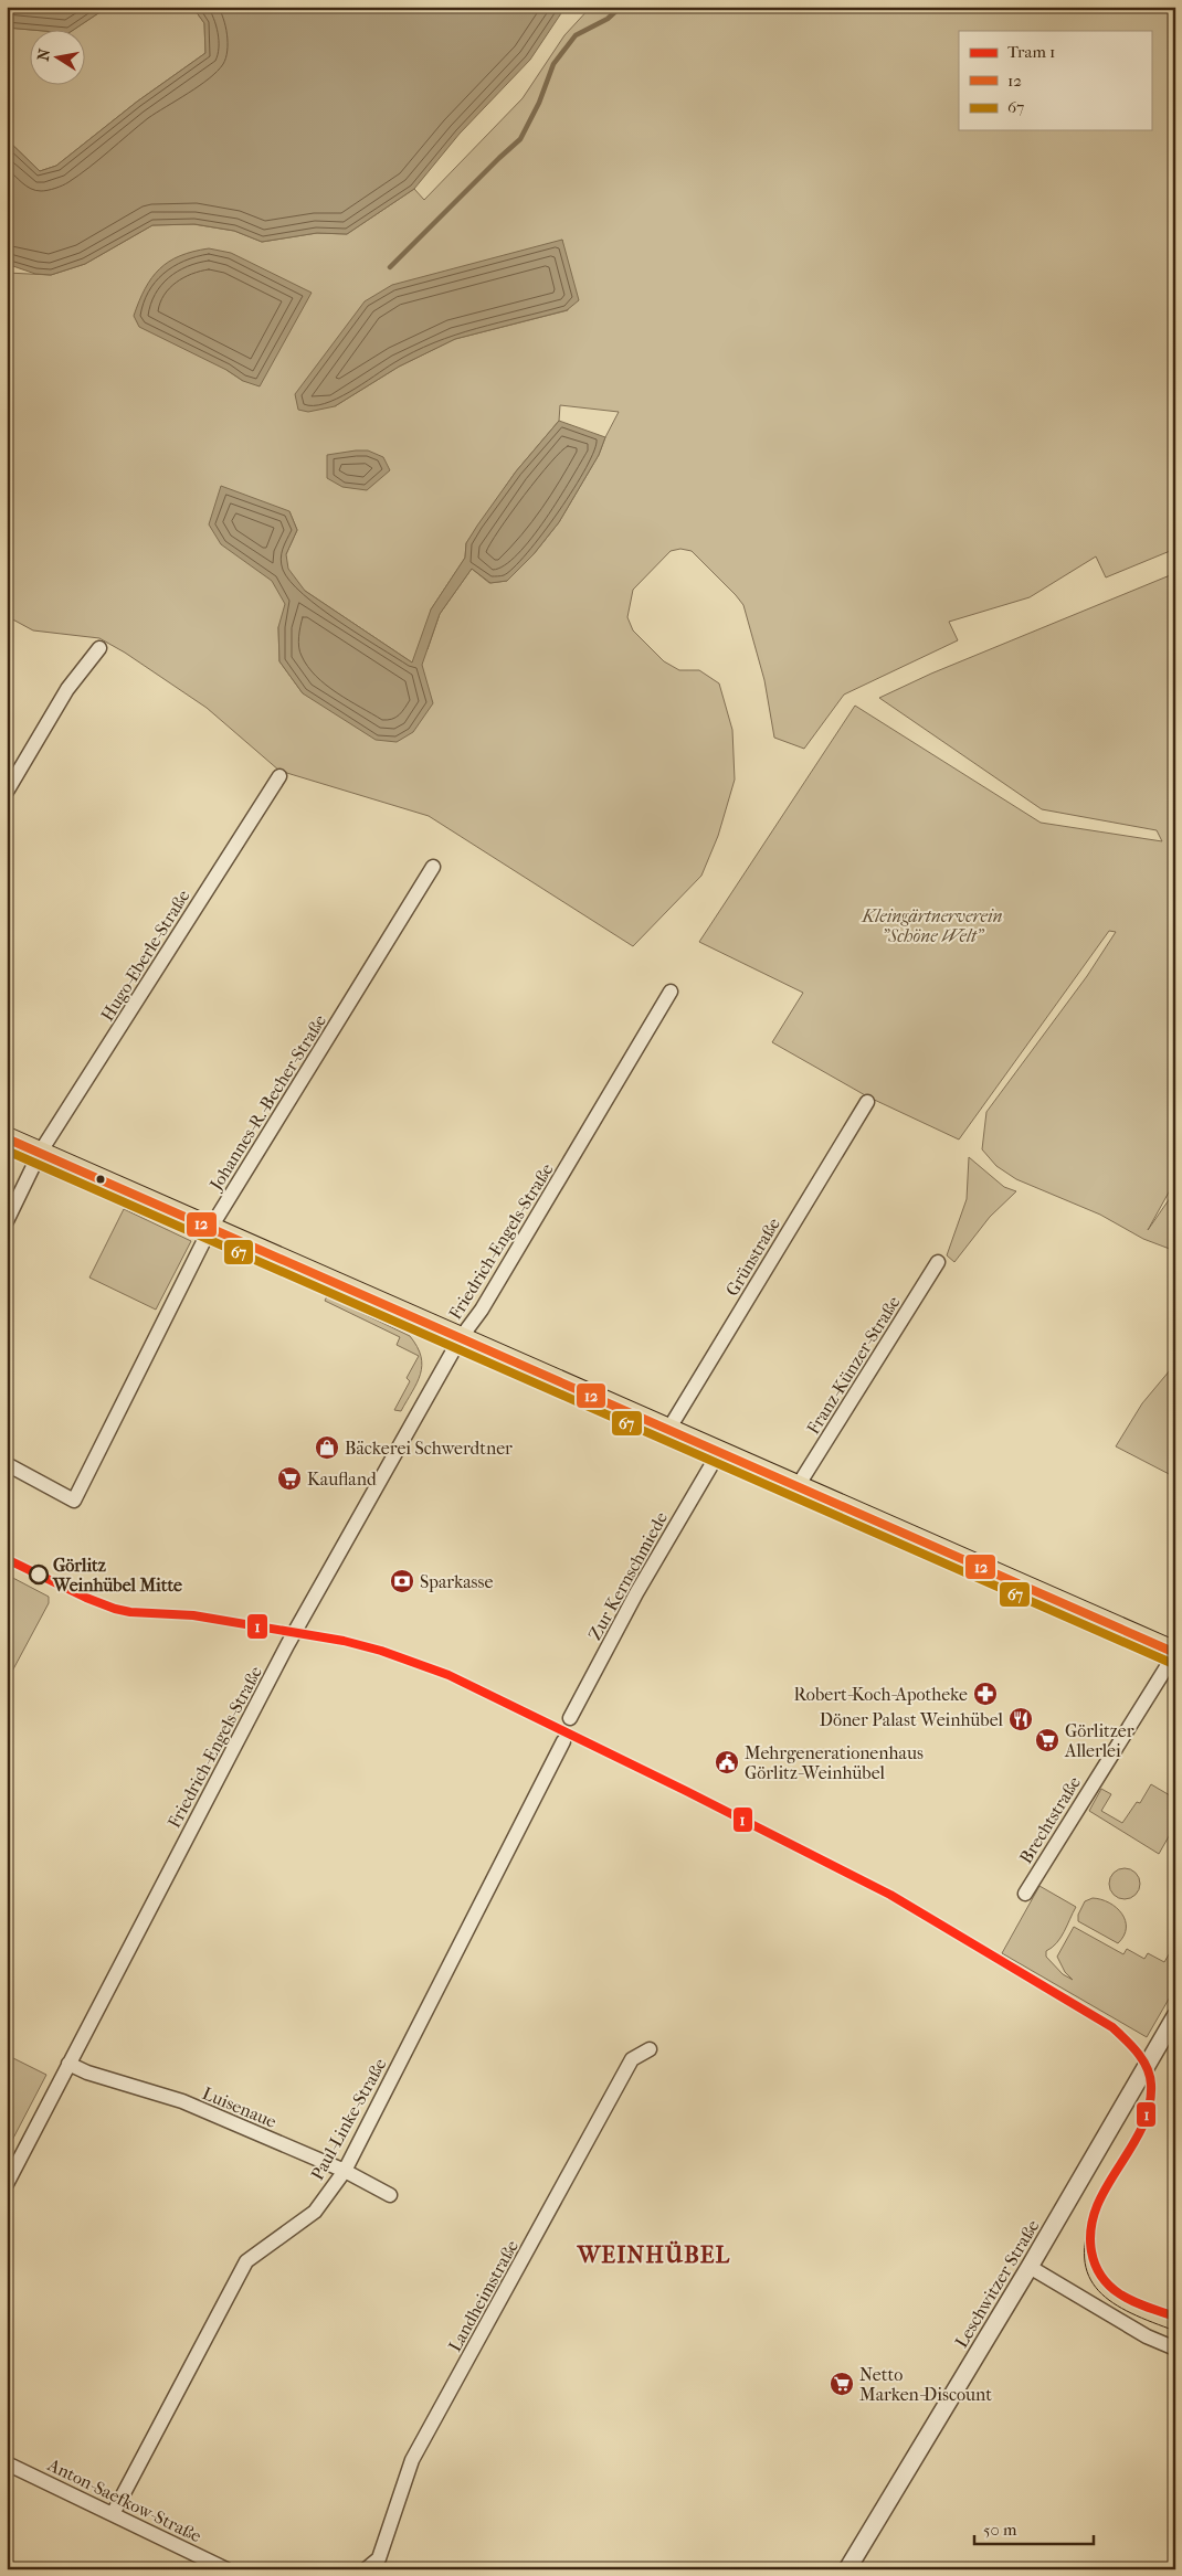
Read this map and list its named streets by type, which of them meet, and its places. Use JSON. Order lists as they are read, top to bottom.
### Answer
{
  "streets": {
    "street": [
      "Hugo-Eberle-Straße",
      "Johannes-R.-Becher-Straße",
      "Friedrich-Engels-Straße",
      "Grünstraße",
      "Franz-Künzer-Straße",
      "Zur Kernschmiede",
      "Brechtstraße",
      "Luisenaue",
      "Paul-Linke-Straße",
      "Leschwitzer Straße",
      "Landheimstraße",
      "Anton-Saefkow-Straße"
    ]
  },
  "crossings": [
    ["Friedrich-Engels-Straße", "Luisenaue"],
    ["Luisenaue", "Paul-Linke-Straße"],
    ["Paul-Linke-Straße", "Anton-Saefkow-Straße"]
  ],
  "districts": ["WEINHÜBEL"],
  "parks": ["Kleingärtnerverein \"Schöne Welt\""],
  "places": {
    "shop": ["Bäckerei Schwerdtner"],
    "supermarket": ["Kaufland", "Görlitzer Allerlei", "Netto Marken-Discount"],
    "other": ["Görlitz Weinhübel Mitte"],
    "bank": ["Sparkasse"],
    "pharmacy": ["Robert-Koch-Apotheke"],
    "restaurant": ["Döner Palast Weinhübel"],
    "public building": ["Mehrgenerationenhaus Görlitz-Weinhübel"]
  },
  "lines": ["transit line 12", "transit line 67", "tram line 1"],
  "legend": ["Tram 1", "12", "67"],
  "scale_bar": "50 m",
  "north": "left"
}
